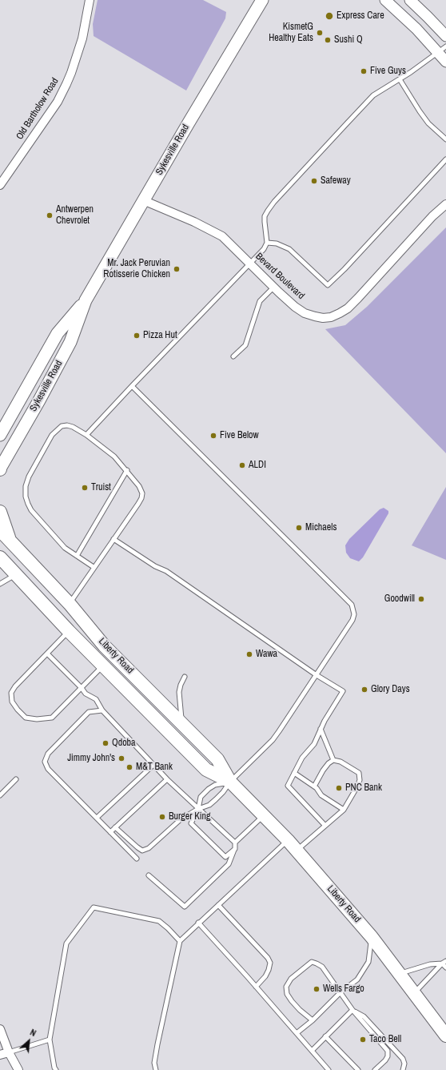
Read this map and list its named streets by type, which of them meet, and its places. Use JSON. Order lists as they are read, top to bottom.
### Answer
{
  "streets": {
    "main road": ["Sykesville Road", "Liberty Road"],
    "street": ["Old Bartholow Road", "Bevard Boulevard"]
  },
  "crossings": [
    ["Sykesville Road", "Bevard Boulevard"]
  ],
  "places": [
    "Express Care",
    "KismetG Healthy Eats",
    "Sushi Q",
    "Five Guys",
    "Safeway",
    "Antwerpen Chevrolet",
    "Mr. Jack Peruvian Rotisserie Chicken",
    "Pizza Hut",
    "Five Below",
    "ALDI",
    "Truist",
    "Michaels",
    "Goodwill",
    "Wawa",
    "Glory Days",
    "Qdoba",
    "Jimmy John's",
    "M&T Bank",
    "PNC Bank",
    "Burger King",
    "Wells Fargo",
    "Taco Bell"
  ],
  "north": "top right"
}
